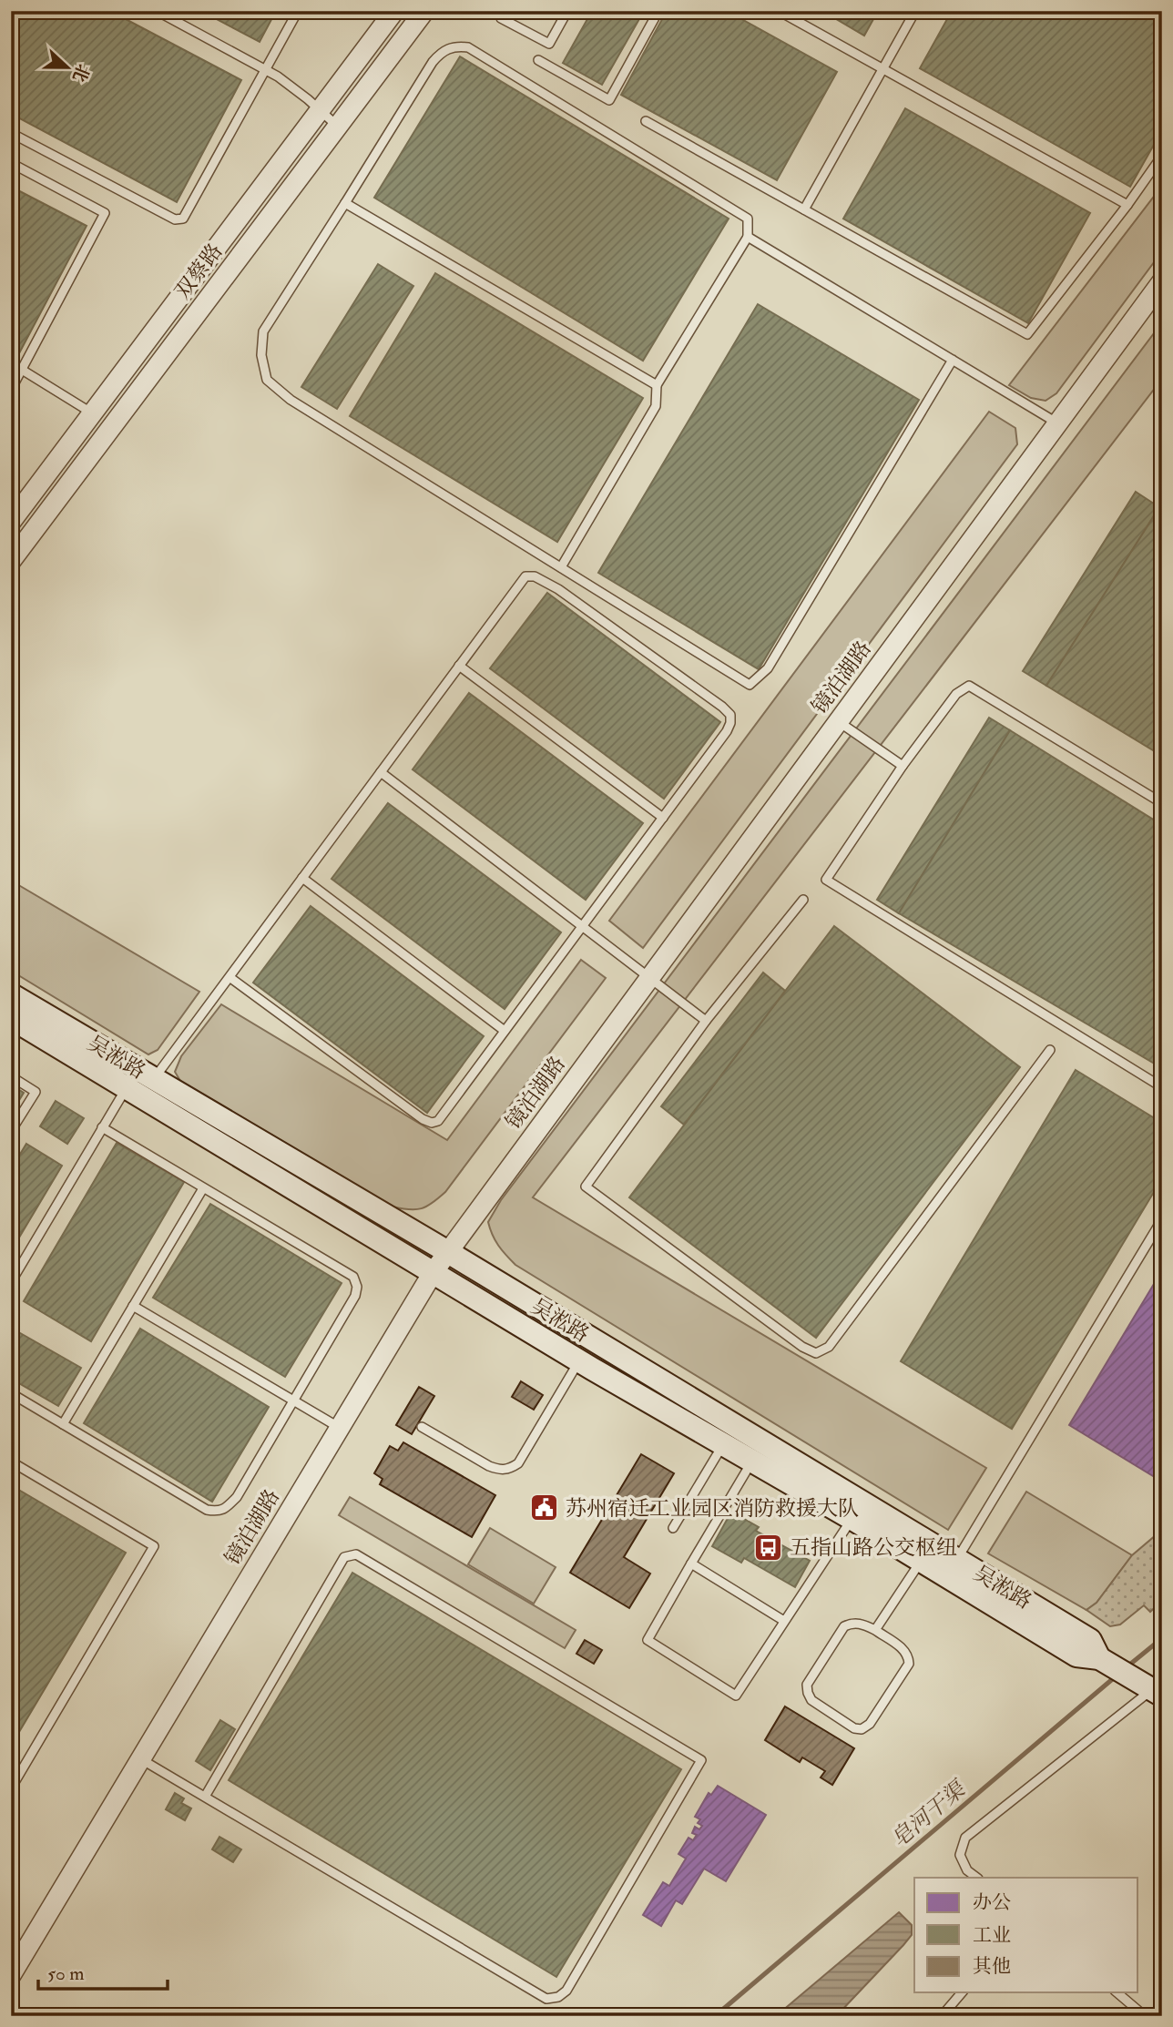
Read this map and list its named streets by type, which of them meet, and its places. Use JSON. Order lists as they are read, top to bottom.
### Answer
{
  "streets": {
    "main road": ["吴淞路"],
    "street": ["双蔡路", "镜泊湖路"]
  },
  "crossings": [
    ["镜泊湖路", "吴淞路"]
  ],
  "water": ["皂河干渠"],
  "places": {
    "public building": ["苏州宿迁工业园区消防救援大队"],
    "bus stop": ["五指山路公交枢纽"]
  },
  "legend": ["办公", "工业", "其他"],
  "scale_bar": "50 m",
  "north": "right"
}
